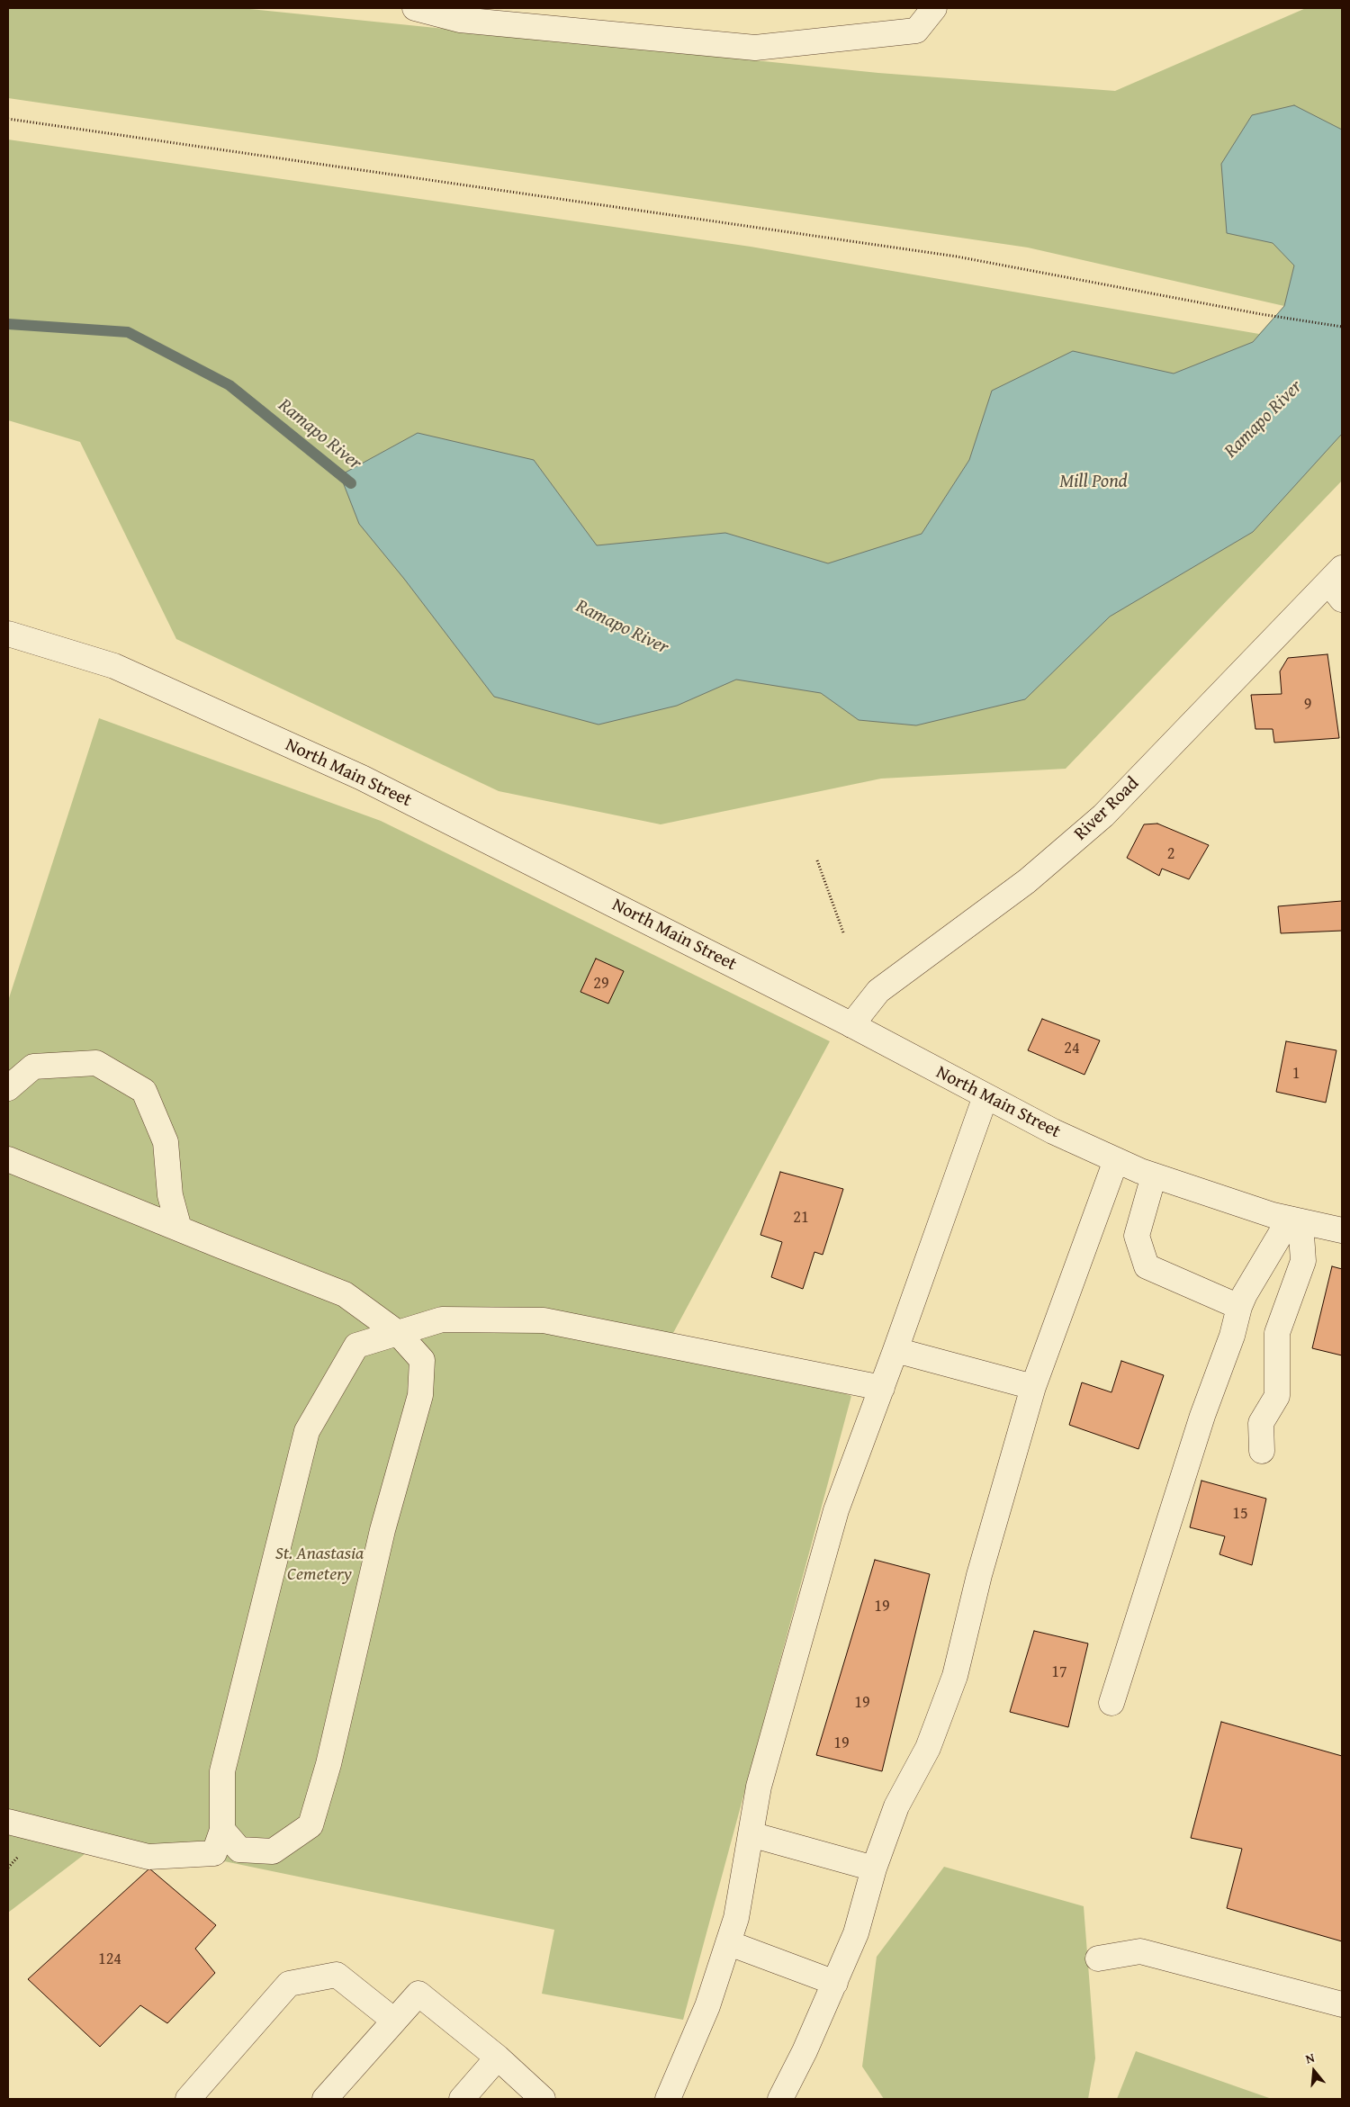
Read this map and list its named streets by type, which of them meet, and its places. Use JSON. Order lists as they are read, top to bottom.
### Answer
{
  "streets": {
    "street": ["North Main Street", "River Road"]
  },
  "crossings": [
    ["North Main Street", "River Road"]
  ],
  "water": ["Ramapo River", "Mill Pond"],
  "parks": ["St. Anastasia Cemetery"],
  "house_numbers": [
    "9",
    "2",
    "29",
    "24",
    "1",
    "21",
    "15",
    "19",
    "17",
    "19",
    "19",
    "124"
  ],
  "north": "top"
}
